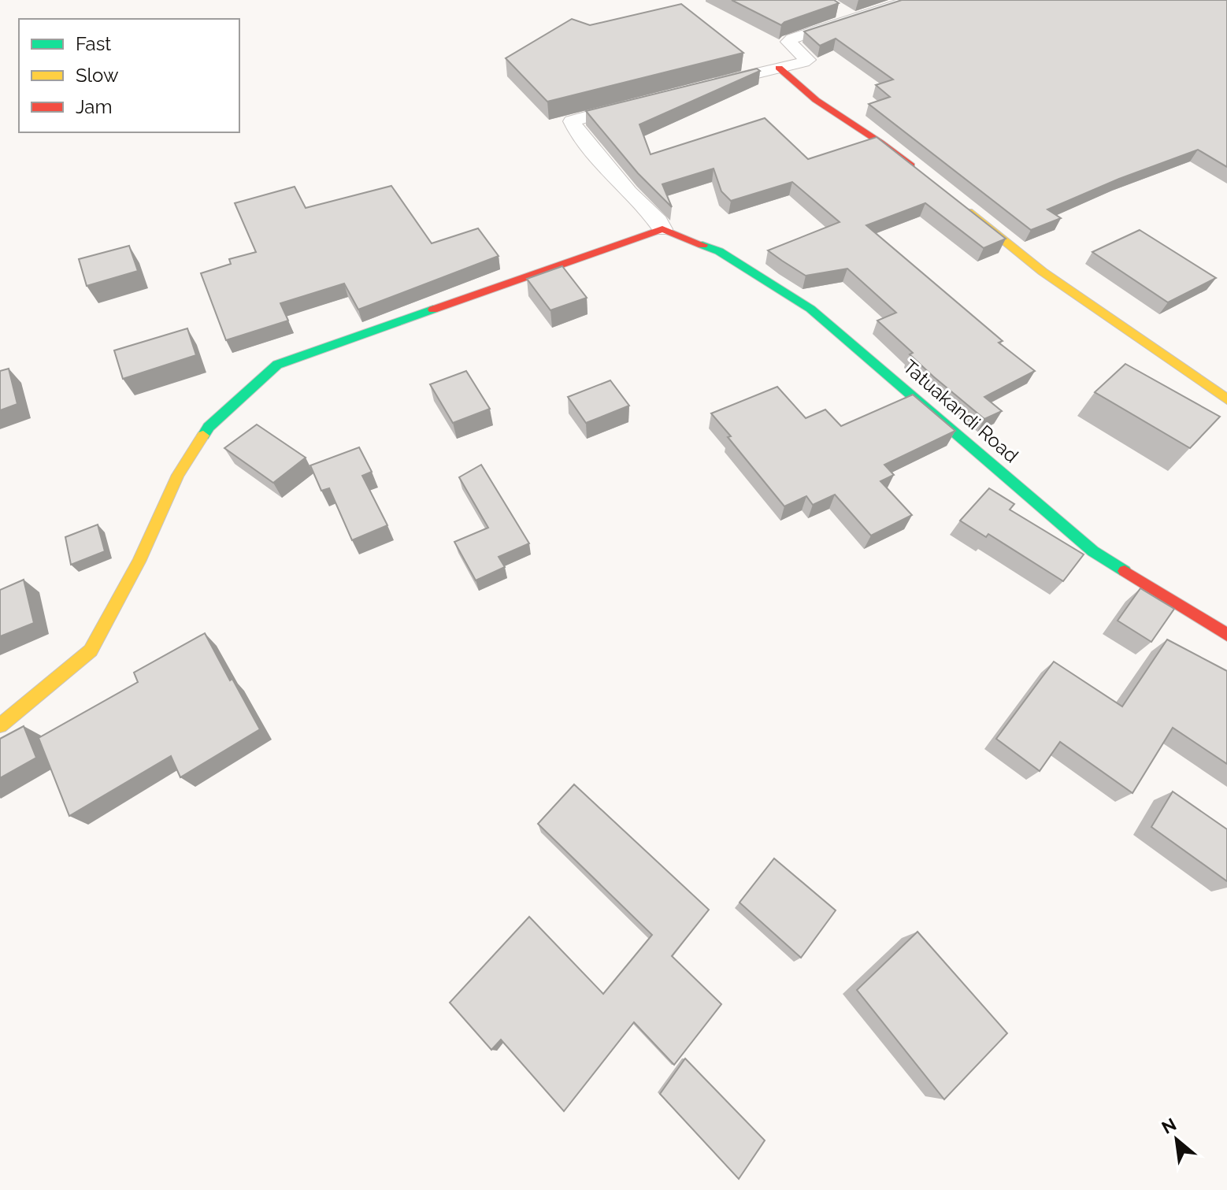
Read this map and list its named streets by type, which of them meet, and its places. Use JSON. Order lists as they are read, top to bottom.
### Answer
{
  "streets": {
    "street": ["Tatuakandi Road"]
  },
  "legend": ["Fast", "Slow", "Jam"],
  "north": "top left"
}
